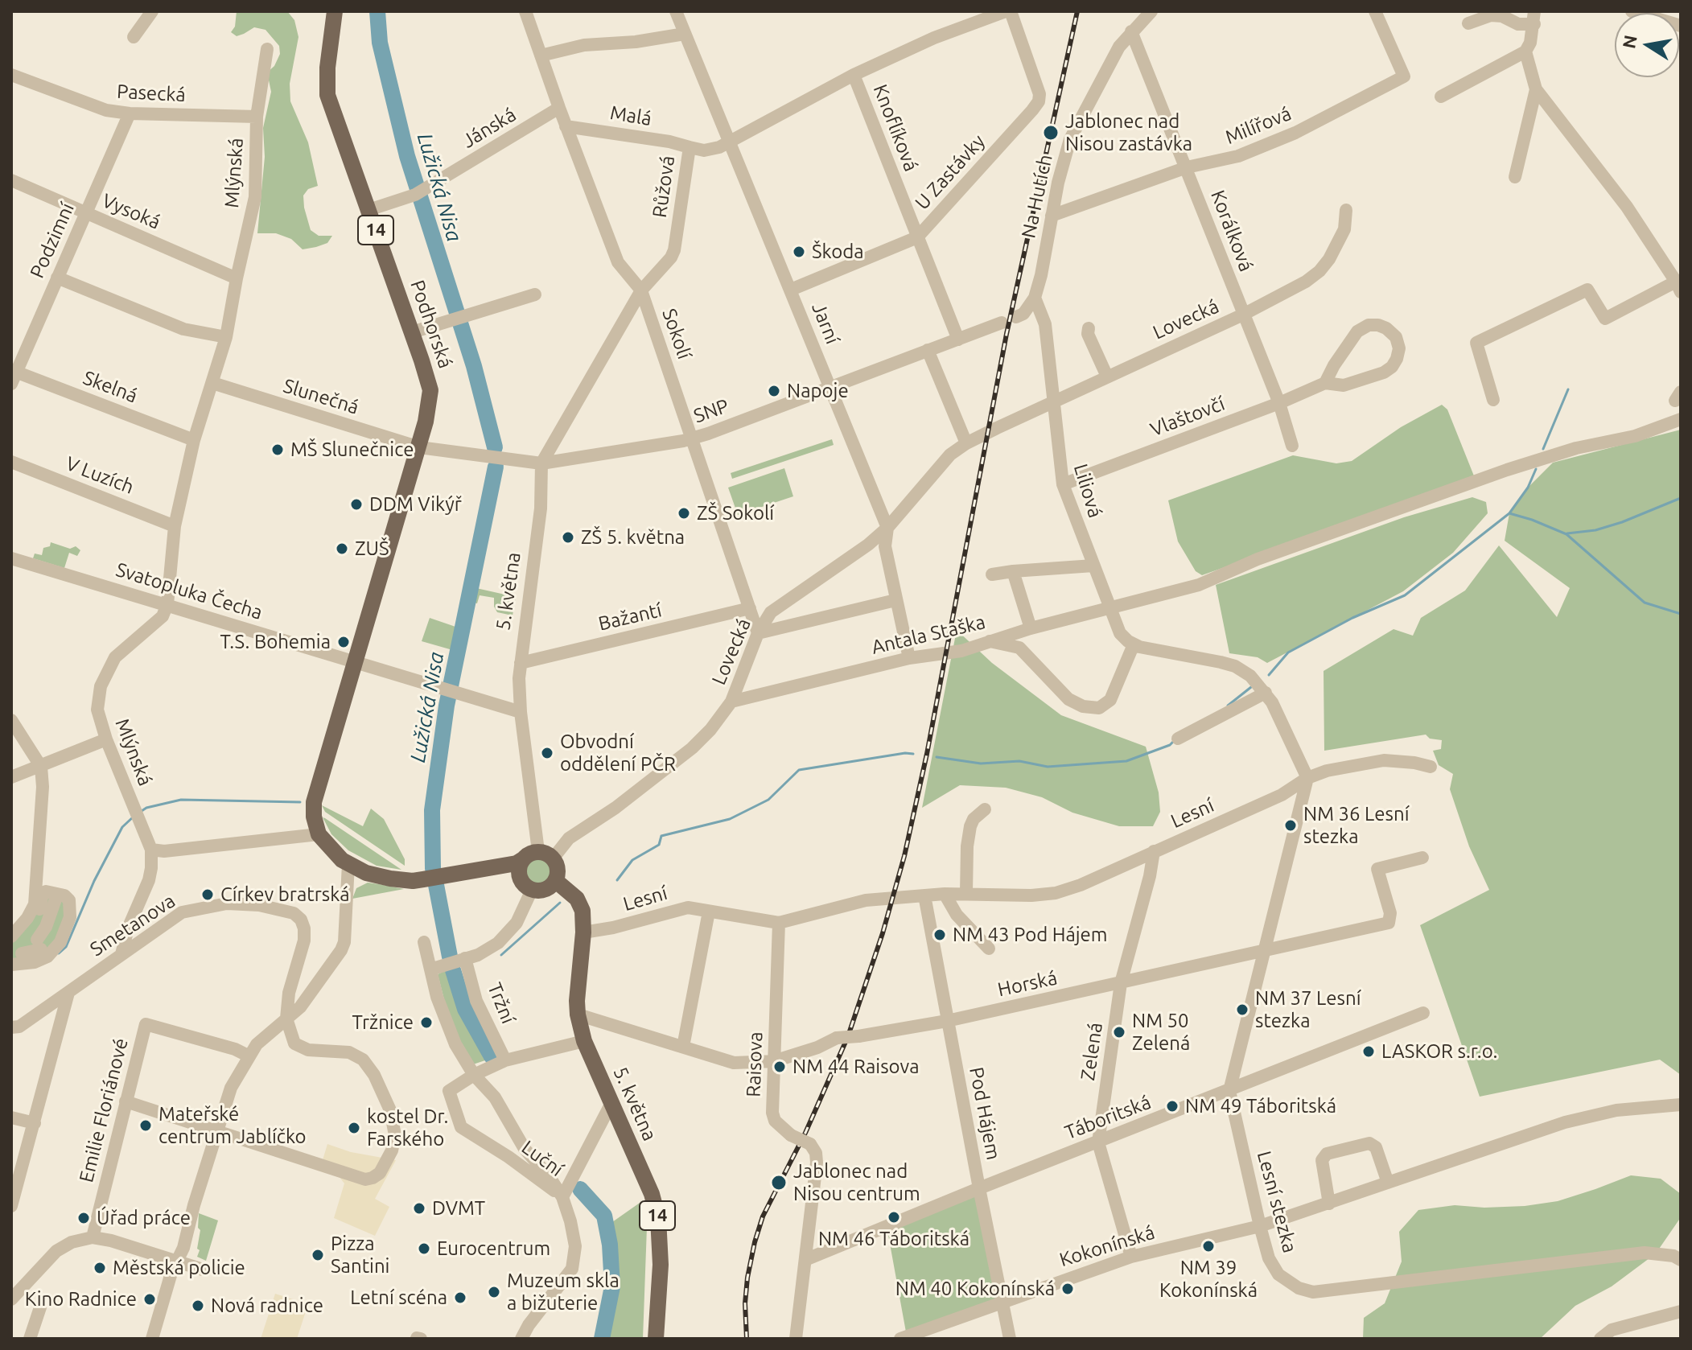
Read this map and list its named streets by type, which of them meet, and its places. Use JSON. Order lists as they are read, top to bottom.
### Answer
{
  "streets": {
    "main road": ["14", "Podhorská", "5. května"],
    "street": [
      "Pasecká",
      "Malá",
      "Milířová",
      "Jánská",
      "Knoflíková",
      "U Zastávky",
      "Mlýnská",
      "Růžová",
      "Na Hutích",
      "Vysoká",
      "Korálková",
      "Podzimní",
      "Lovecká",
      "Jarní",
      "Sokolí",
      "Skelná",
      "Slunečná",
      "SNP",
      "Vlaštovčí",
      "V Luzích",
      "Liliová",
      "Svatopluka Čecha",
      "Bažantí",
      "Antala Staška",
      "Lesní",
      "Smetanova",
      "Horská",
      "Tržní",
      "Zelená",
      "Raisova",
      "Emilie Floriánové",
      "Pod Hájem",
      "Táboritská",
      "Luční",
      "Lesní stezka",
      "Kokonínská"
    ]
  },
  "crossings": [
    ["Pasecká", "Mlýnská"],
    ["Pasecká", "Podzimní"],
    ["Malá", "Růžová"],
    ["Malá", "Sokolí"],
    ["Milířová", "Na Hutích"],
    ["Milířová", "Korálková"],
    ["Jánská", "Podhorská"],
    ["Jánská", "Sokolí"],
    ["Knoflíková", "U Zastávky"],
    ["Knoflíková", "Růžová"],
    ["Knoflíková", "SNP"],
    ["U Zastávky", "Růžová"],
    ["U Zastávky", "Jarní"],
    ["Mlýnská", "Vysoká"],
    ["Mlýnská", "Skelná"],
    ["Mlýnská", "Slunečná"],
    ["Mlýnská", "V Luzích"],
    ["Mlýnská", "Svatopluka Čecha"],
    ["Růžová", "Jarní"],
    ["Růžová", "Sokolí"],
    ["Růžová", "SNP"],
    ["Růžová", "5. května"],
    ["Na Hutích", "Korálková"],
    ["Na Hutích", "Liliová"],
    ["Vysoká", "Podzimní"],
    ["14", "Lovecká"],
    ["14", "5. května"],
    ["Korálková", "Lovecká"],
    ["Korálková", "Vlaštovčí"],
    ["Podzimní", "Skelná"],
    ["Lovecká", "Jarní"],
    ["Lovecká", "Sokolí"],
    ["Lovecká", "Liliová"],
    ["Lovecká", "5. května"],
    ["Lovecká", "Antala Staška"],
    ["Jarní", "SNP"],
    ["Jarní", "Antala Staška"],
    ["Podhorská", "Slunečná"],
    ["Podhorská", "SNP"],
    ["Podhorská", "Svatopluka Čecha"],
    ["Sokolí", "SNP"],
    ["Sokolí", "Bažantí"],
    ["Slunečná", "SNP"],
    ["SNP", "5. května"],
    ["Vlaštovčí", "Liliová"],
    ["Liliová", "Antala Staška"],
    ["Svatopluka Čecha", "5. května"],
    ["5. května", "Bažantí"],
    ["5. května", "Lesní"],
    ["5. května", "Horská"],
    ["5. května", "Luční"],
    ["Lesní", "Zelená"],
    ["Lesní", "Raisova"],
    ["Lesní", "Pod Hájem"],
    ["Lesní", "Lesní stezka"],
    ["Horská", "Zelená"],
    ["Horská", "Raisova"],
    ["Horská", "Pod Hájem"],
    ["Horská", "Lesní stezka"],
    ["Tržní", "Luční"],
    ["Zelená", "Táboritská"],
    ["Zelená", "Kokonínská"],
    ["Raisova", "Táboritská"],
    ["Pod Hájem", "Táboritská"],
    ["Pod Hájem", "Kokonínská"],
    ["Táboritská", "Lesní stezka"],
    ["Lesní stezka", "Kokonínská"]
  ],
  "water": ["Lužická Nisa"],
  "places": [
    "Jablonec nad Nisou zastávka",
    "Škoda",
    "Napoje",
    "MŠ Slunečnice",
    "DDM Vikýř",
    "ZŠ Sokolí",
    "ZŠ 5. května",
    "ZUŠ",
    "T.S. Bohemia",
    "Obvodní oddělení PČR",
    "NM 36 Lesní stezka",
    "Církev bratrská",
    "NM 43 Pod Hájem",
    "NM 37 Lesní stezka",
    "Tržnice",
    "NM 50 Zelená",
    "LASKOR s.r.o.",
    "NM 44 Raisova",
    "NM 49 Táboritská",
    "Mateřské centrum Jablíčko",
    "kostel Dr. Farského",
    "Jablonec nad Nisou centrum",
    "DVMT",
    "NM 46 Táboritská",
    "Úřad práce",
    "NM 39 Kokonínská",
    "Eurocentrum",
    "Pizza Santini",
    "Městská policie",
    "NM 40 Kokonínská",
    "Muzeum skla a bižuterie",
    "Letní scéna",
    "Kino Radnice",
    "Nová radnice"
  ],
  "north": "left"
}
